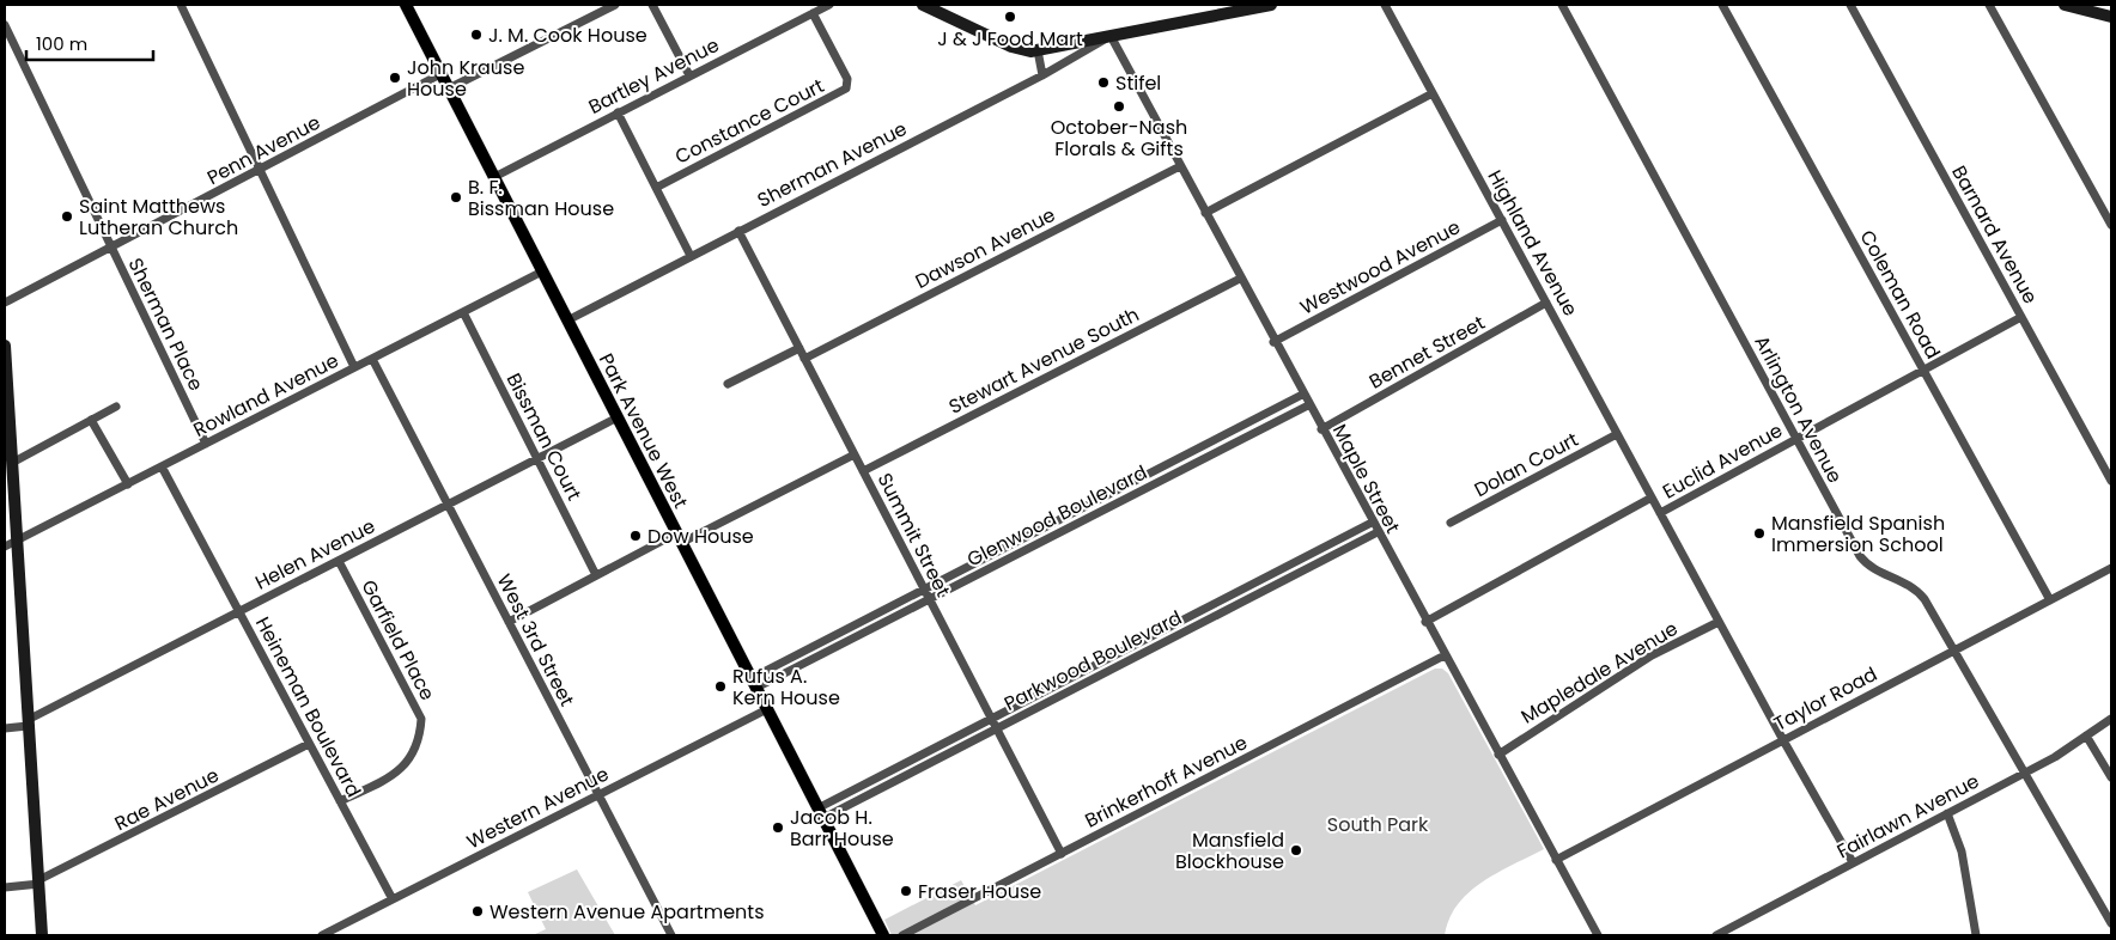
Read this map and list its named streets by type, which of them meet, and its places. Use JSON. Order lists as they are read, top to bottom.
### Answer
{
  "streets": {
    "main road": ["Park Avenue West"],
    "street": [
      "Bartley Avenue",
      "Constance Court",
      "Penn Avenue",
      "Sherman Avenue",
      "Barnard Avenue",
      "Highland Avenue",
      "Dawson Avenue",
      "Westwood Avenue",
      "Coleman Road",
      "Sherman Place",
      "Bennet Street",
      "Stewart Avenue South",
      "Rowland Avenue",
      "Arlington Avenue",
      "Bissman Court",
      "Euclid Avenue",
      "Dolan Court",
      "Maple Street",
      "Glenwood Boulevard",
      "Summit Street",
      "Helen Avenue",
      "Garfield Place",
      "West 3rd Street",
      "Parkwood Boulevard",
      "Mapledale Avenue",
      "Taylor Road",
      "Heineman Boulevard",
      "Brinkerhoff Avenue",
      "Rae Avenue",
      "Western Avenue",
      "Fairlawn Avenue"
    ]
  },
  "crossings": [
    ["Bartley Avenue", "Constance Court"],
    ["Bartley Avenue", "Park Avenue West"],
    ["Penn Avenue", "Sherman Place"],
    ["Penn Avenue", "Park Avenue West"],
    ["Sherman Avenue", "Park Avenue West"],
    ["Sherman Avenue", "Maple Street"],
    ["Sherman Avenue", "Summit Street"],
    ["Barnard Avenue", "Euclid Avenue"],
    ["Highland Avenue", "Westwood Avenue"],
    ["Highland Avenue", "Bennet Street"],
    ["Highland Avenue", "Euclid Avenue"],
    ["Highland Avenue", "Dolan Court"],
    ["Dawson Avenue", "Maple Street"],
    ["Dawson Avenue", "Summit Street"],
    ["Westwood Avenue", "Maple Street"],
    ["Coleman Road", "Euclid Avenue"],
    ["Coleman Road", "Taylor Road"],
    ["Sherman Place", "Rowland Avenue"],
    ["Bennet Street", "Maple Street"],
    ["Stewart Avenue South", "Maple Street"],
    ["Stewart Avenue South", "Summit Street"],
    ["Rowland Avenue", "Park Avenue West"],
    ["Rowland Avenue", "Bissman Court"],
    ["Rowland Avenue", "West 3rd Street"],
    ["Rowland Avenue", "Heineman Boulevard"],
    ["Arlington Avenue", "Euclid Avenue"],
    ["Arlington Avenue", "Taylor Road"],
    ["Arlington Avenue", "Fairlawn Avenue"],
    ["Park Avenue West", "Glenwood Boulevard"],
    ["Park Avenue West", "Helen Avenue"],
    ["Park Avenue West", "Parkwood Boulevard"],
    ["Park Avenue West", "Western Avenue"],
    ["Bissman Court", "Helen Avenue"],
    ["Euclid Avenue", "Maple Street"],
    ["Maple Street", "Glenwood Boulevard"],
    ["Maple Street", "Parkwood Boulevard"],
    ["Maple Street", "Mapledale Avenue"],
    ["Maple Street", "Taylor Road"],
    ["Maple Street", "Brinkerhoff Avenue"],
    ["Glenwood Boulevard", "Summit Street"],
    ["Summit Street", "Parkwood Boulevard"],
    ["Summit Street", "Brinkerhoff Avenue"],
    ["Helen Avenue", "Garfield Place"],
    ["Helen Avenue", "West 3rd Street"],
    ["Helen Avenue", "Heineman Boulevard"],
    ["Garfield Place", "Heineman Boulevard"],
    ["West 3rd Street", "Western Avenue"],
    ["Heineman Boulevard", "Rae Avenue"],
    ["Heineman Boulevard", "Western Avenue"]
  ],
  "parks": ["South Park"],
  "places": [
    "J & J Food Mart",
    "J. M. Cook House",
    "John Krause House",
    "Stifel",
    "October-Nash Florals & Gifts",
    "B. F. Bissman House",
    "Saint Matthews Lutheran Church",
    "Mansfield Spanish Immersion School",
    "Dow House",
    "Rufus A. Kern House",
    "Jacob H. Barr House",
    "Mansfield Blockhouse",
    "Fraser House",
    "Western Avenue Apartments"
  ],
  "scale_bar": "100 m"
}
